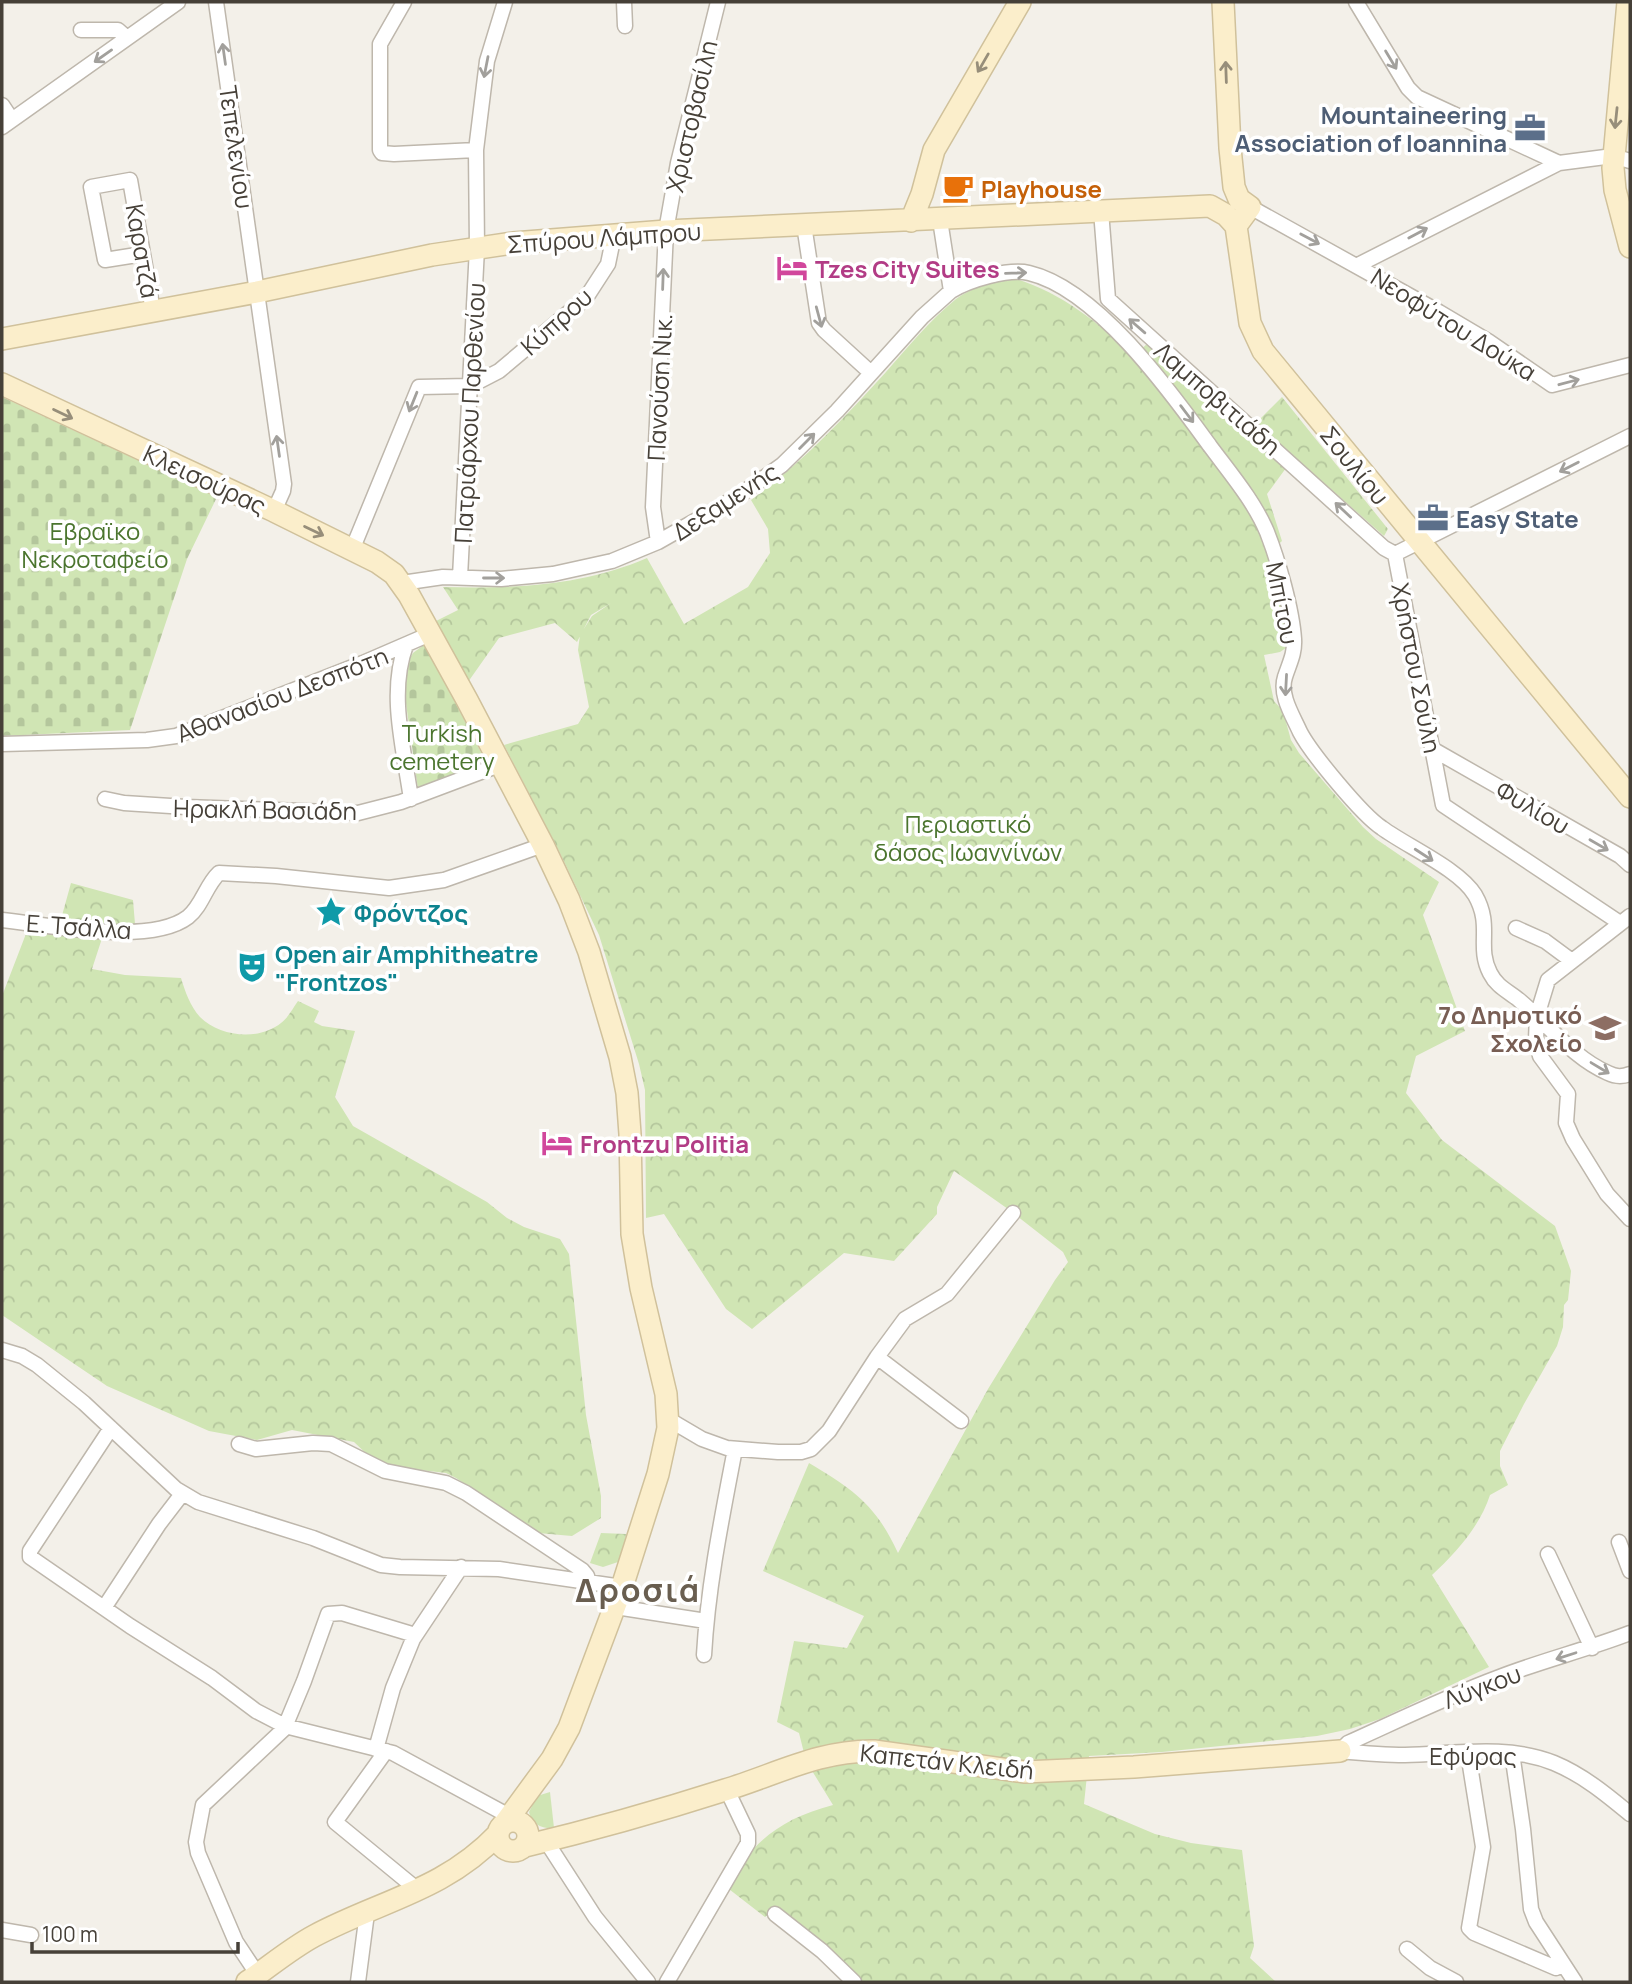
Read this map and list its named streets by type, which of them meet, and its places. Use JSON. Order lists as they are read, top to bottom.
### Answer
{
  "streets": {
    "street": [
      "Χριστοβασίλη",
      "Τεπελενίου",
      "Σπύρου Λάμπρου",
      "Καρατζά",
      "Κύπρου",
      "Νεοφύτου Δούκα",
      "Πανούση Νικ.",
      "Λαμποβιτιάδη",
      "Πατριάρχου Παρθενίου",
      "Σουλίου",
      "Κλεισούρας",
      "Δεξαμενής",
      "Μπίτου",
      "Χρήστου Σούλη",
      "Αθανασίου Δεσπότη",
      "Φυλίου",
      "Ηρακλή Βασιάδη",
      "Ε. Τσάλλα",
      "Λύγκου",
      "Εφύρας",
      "Καπετάν Κλειδή"
    ]
  },
  "crossings": [
    ["Χριστοβασίλη", "Σπύρου Λάμπρου"],
    ["Χριστοβασίλη", "Πανούση Νικ."],
    ["Τεπελενίου", "Σπύρου Λάμπρου"],
    ["Τεπελενίου", "Κλεισούρας"],
    ["Σπύρου Λάμπρου", "Καρατζά"],
    ["Σπύρου Λάμπρου", "Κύπρου"],
    ["Σπύρου Λάμπρου", "Πανούση Νικ."],
    ["Σπύρου Λάμπρου", "Λαμποβιτιάδη"],
    ["Σπύρου Λάμπρου", "Πατριάρχου Παρθενίου"],
    ["Κύπρου", "Πατριάρχου Παρθενίου"],
    ["Πανούση Νικ.", "Δεξαμενής"],
    ["Λαμποβιτιάδη", "Χρήστου Σούλη"],
    ["Πατριάρχου Παρθενίου", "Δεξαμενής"],
    ["Σουλίου", "Χρήστου Σούλη"],
    ["Κλεισούρας", "Δεξαμενής"],
    ["Δεξαμενής", "Μπίτου"],
    ["Χρήστου Σούλη", "Φυλίου"],
    ["Λύγκου", "Εφύρας"],
    ["Λύγκου", "Καπετάν Κλειδή"],
    ["Εφύρας", "Καπετάν Κλειδή"]
  ],
  "one_way": [
    "Τεπελενίου",
    "Νεοφύτου Δούκα",
    "Πανούση Νικ.",
    "Λαμποβιτιάδη",
    "Κλεισούρας",
    "Δεξαμενής",
    "Μπίτου",
    "Φυλίου",
    "Λύγκου"
  ],
  "districts": ["Δροσιά"],
  "parks": ["Εβραϊκο Νεκροταφείο", "Turkish cemetery", "Περιαστικό δάσος Ιωαννίνων"],
  "places": {
    "office": ["Mountaineering Association of Ioannina", "Easy State"],
    "cafe": ["Playhouse"],
    "hotel": ["Tzes City Suites", "Frontzu Politia"],
    "place": ["Φρόντζος"],
    "theatre": ["Open air Amphitheatre \"Frontzos\""],
    "school or university": ["7ο Δημοτικό Σχολείο"]
  },
  "scale_bar": "100 m"
}
